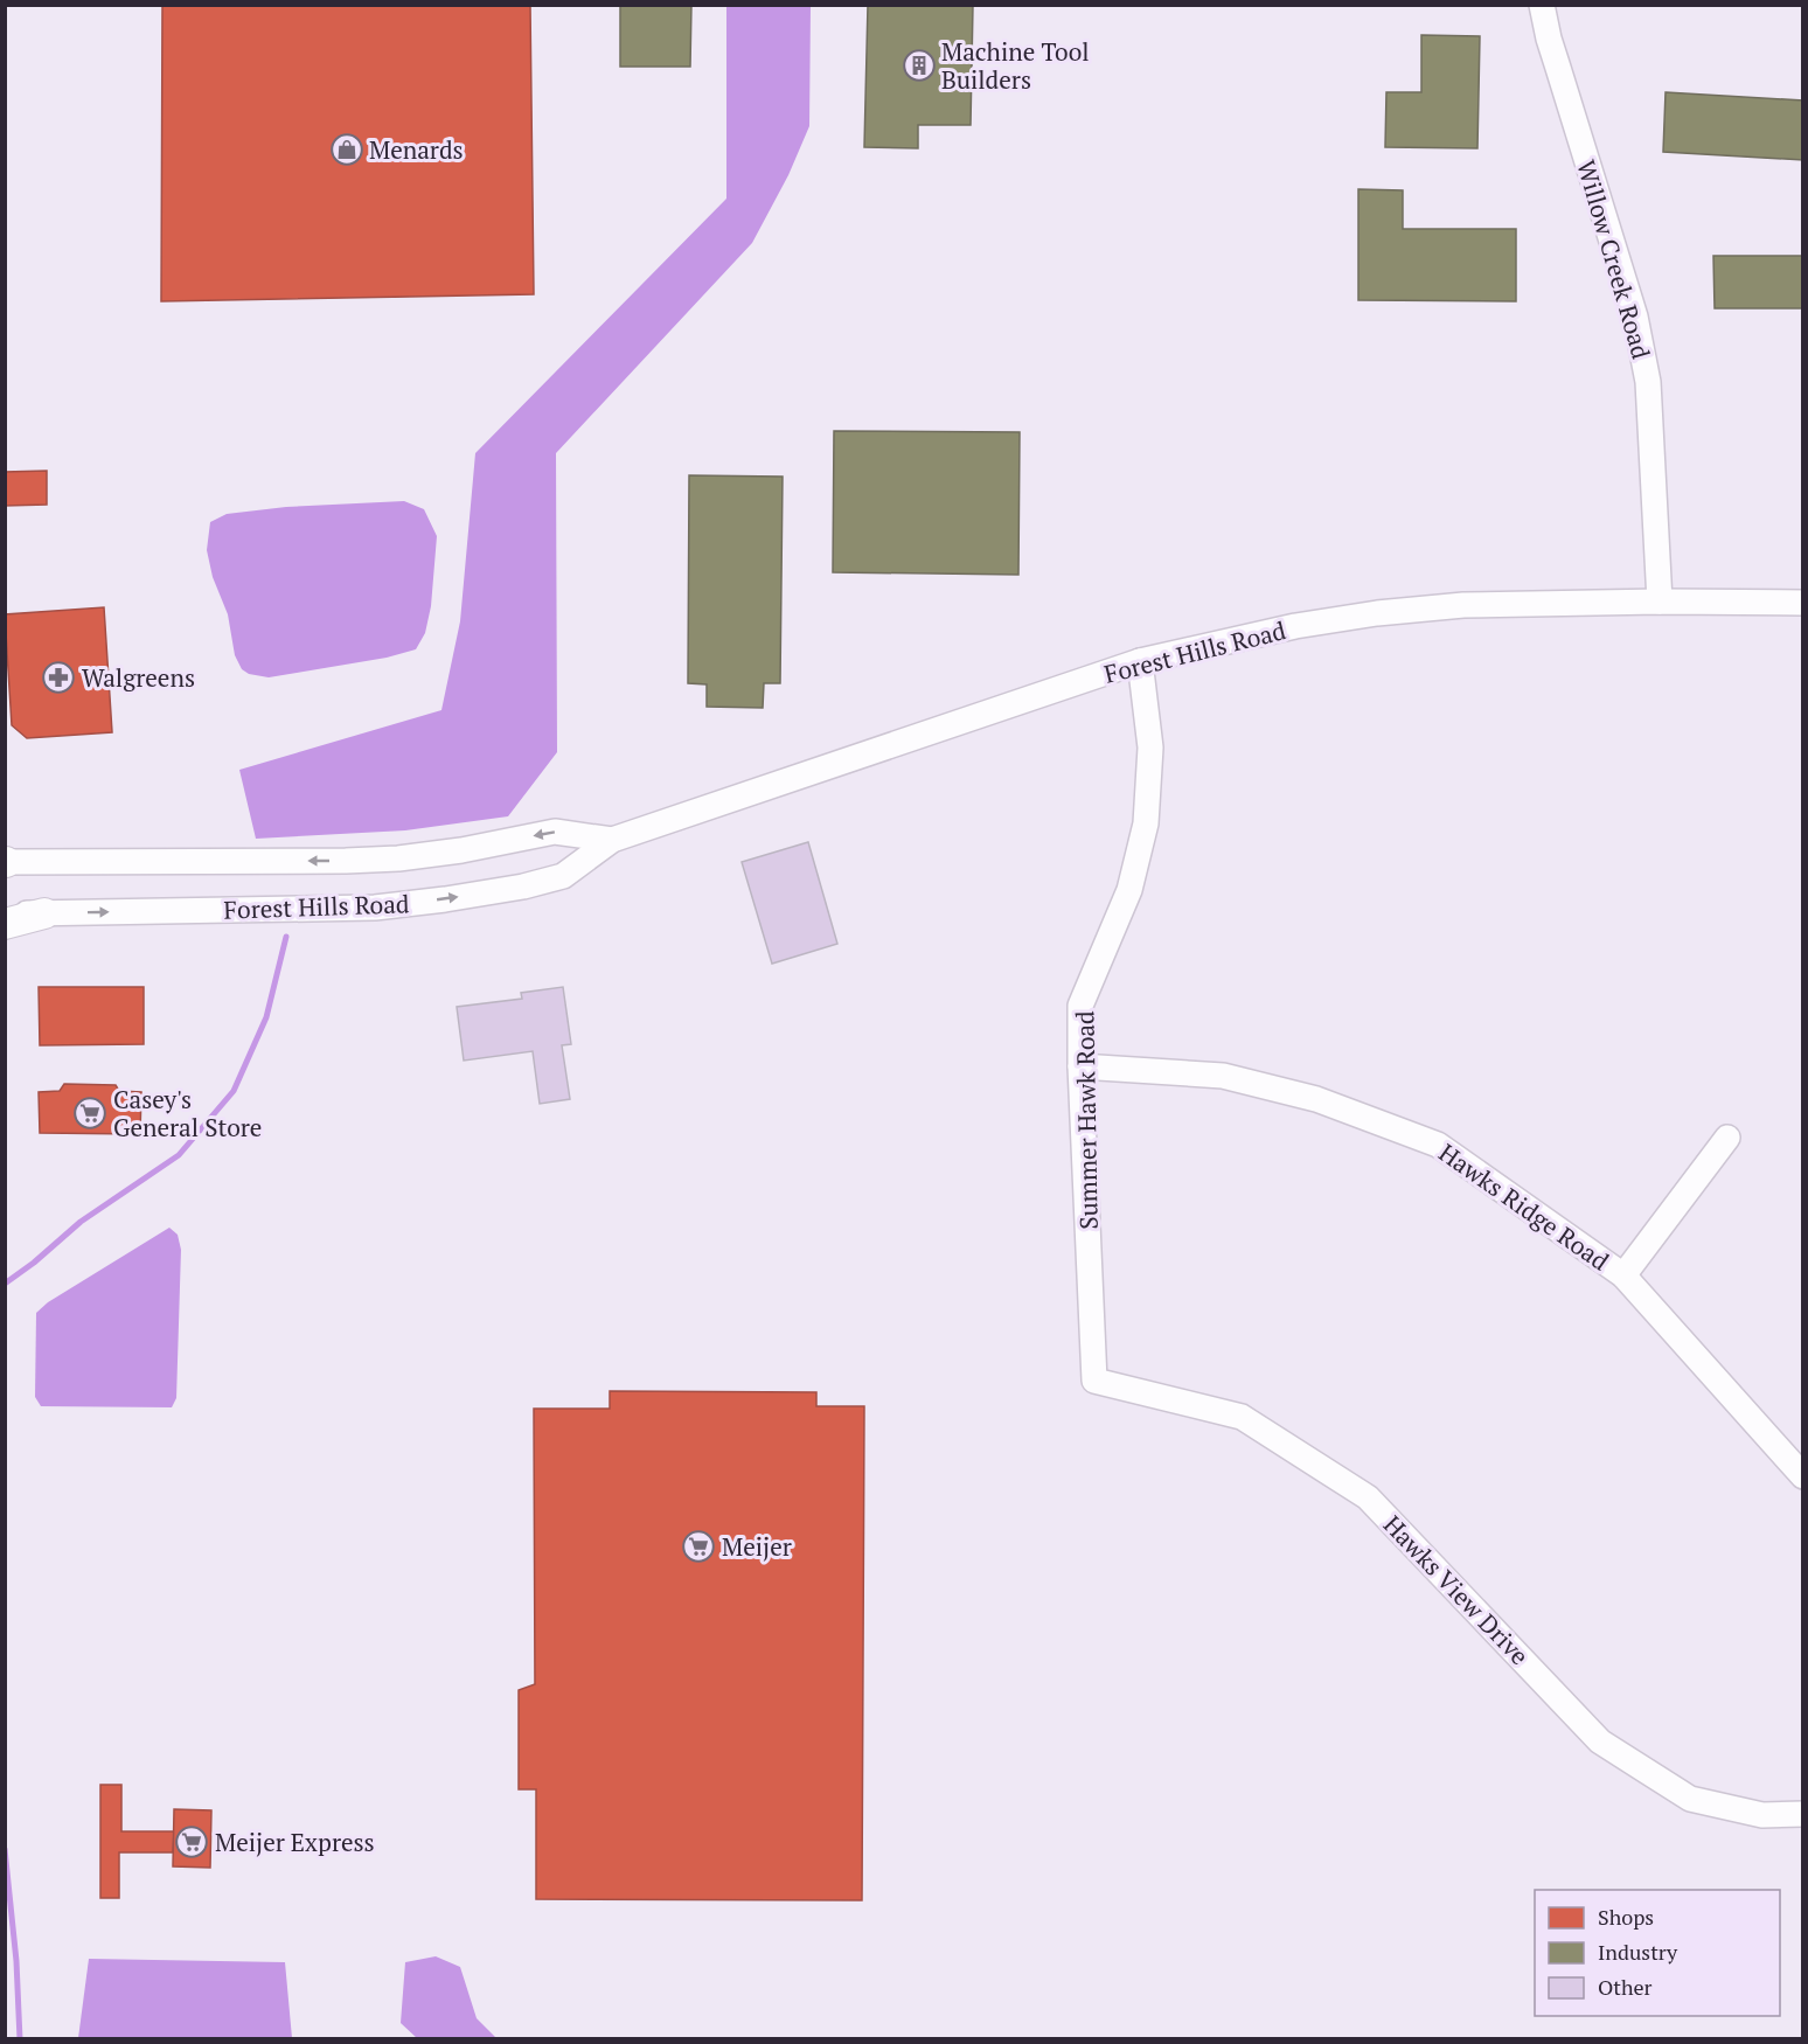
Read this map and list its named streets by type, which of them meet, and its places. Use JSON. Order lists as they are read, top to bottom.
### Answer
{
  "streets": {
    "street": [
      "Willow Creek Road",
      "Forest Hills Road",
      "Summer Hawk Road",
      "Hawks Ridge Road",
      "Hawks View Drive"
    ]
  },
  "crossings": [
    ["Willow Creek Road", "Forest Hills Road"],
    ["Forest Hills Road", "Summer Hawk Road"],
    ["Summer Hawk Road", "Hawks Ridge Road"],
    ["Summer Hawk Road", "Hawks View Drive"]
  ],
  "places": {
    "building": ["Machine Tool Builders"],
    "shop": ["Menards"],
    "pharmacy": ["Walgreens"],
    "supermarket": ["Casey's General Store", "Meijer", "Meijer Express"]
  },
  "legend": ["Shops", "Industry", "Other"]
}
